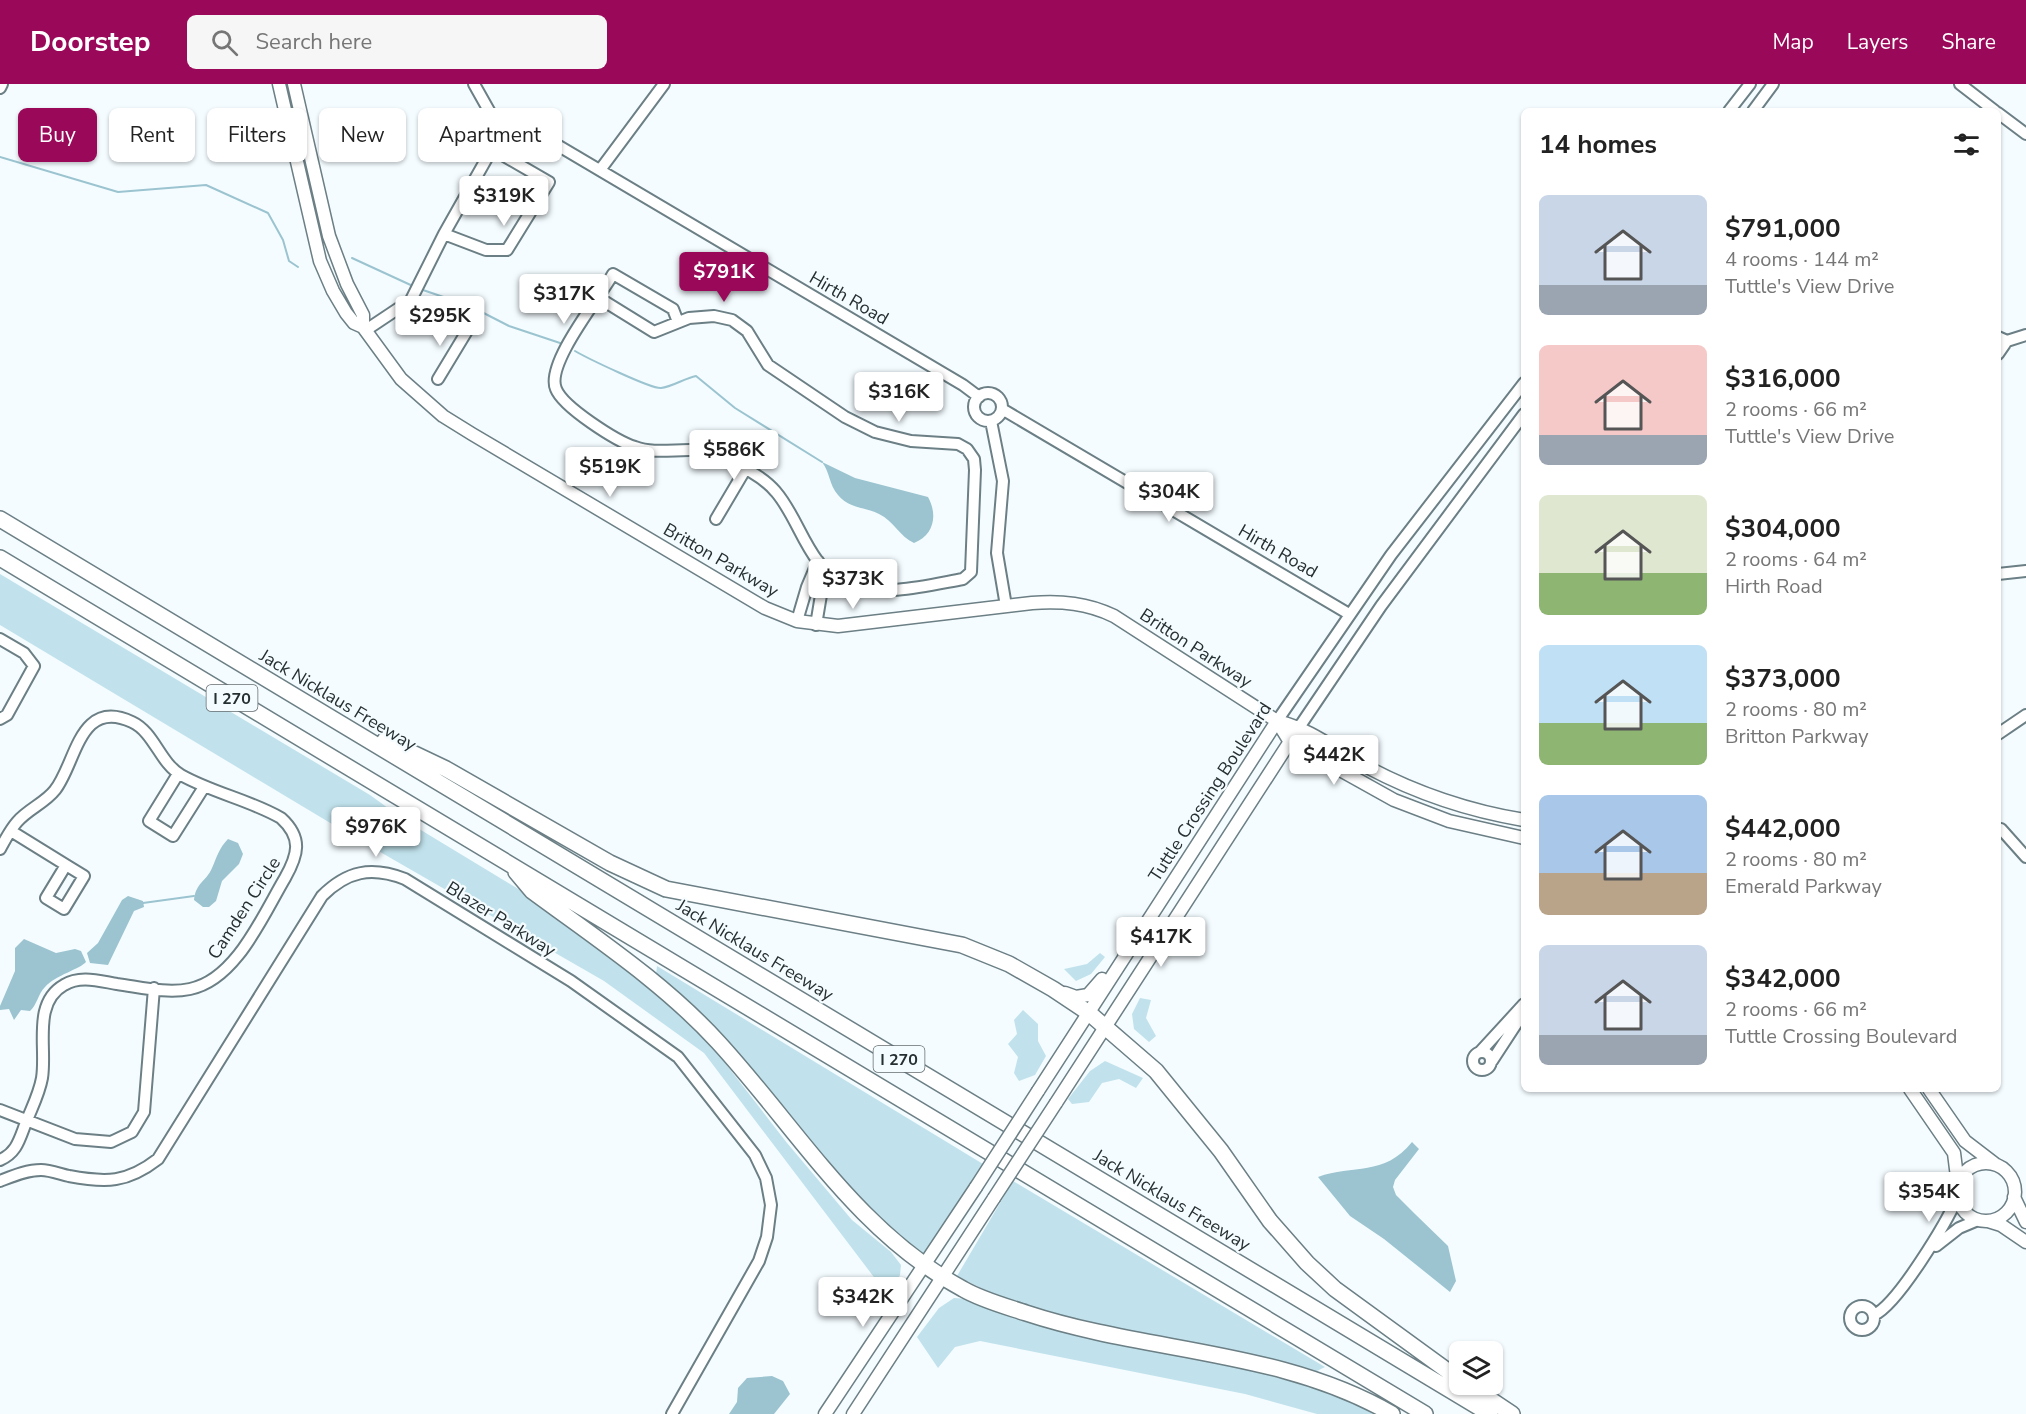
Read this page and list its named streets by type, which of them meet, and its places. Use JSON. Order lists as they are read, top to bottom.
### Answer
{
  "streets": {
    "highway": ["I 270", "Jack Nicklaus Freeway"],
    "main road": ["Britton Parkway", "Tuttle Crossing Boulevard"],
    "street": ["Hirth Road", "Camden Circle", "Blazer Parkway"]
  },
  "crossings": [
    ["Hirth Road", "Tuttle Crossing Boulevard"],
    ["Britton Parkway", "Tuttle Crossing Boulevard"]
  ],
  "page": {
    "header": "Doorstep",
    "search": "Search here",
    "nav": ["Map", "Layers", "Share"],
    "chip": [
      "Buy",
      "Rent",
      "Filters",
      "New",
      "Apartment"
    ],
    "heading": "14 homes",
    "price": [
      "$319K",
      "$791K",
      "$317K",
      "$295K",
      "$316K",
      "$586K",
      "$519K",
      "$304K",
      "$373K",
      "$442K",
      "$976K",
      "$417K",
      "$354K",
      "$342K"
    ],
    "list": [
      {
        "name": "$791,000",
        "note": "4 rooms · 144 m² · Tuttle's View Drive"
      },
      {
        "name": "$316,000",
        "note": "2 rooms · 66 m² · Tuttle's View Drive"
      },
      {
        "name": "$304,000",
        "note": "2 rooms · 64 m² · Hirth Road"
      },
      {
        "name": "$373,000",
        "note": "2 rooms · 80 m² · Britton Parkway"
      },
      {
        "name": "$442,000",
        "note": "2 rooms · 80 m² · Emerald Parkway"
      },
      {
        "name": "$342,000",
        "note": "2 rooms · 66 m² · Tuttle Crossing Boulevard"
      }
    ]
  }
}
